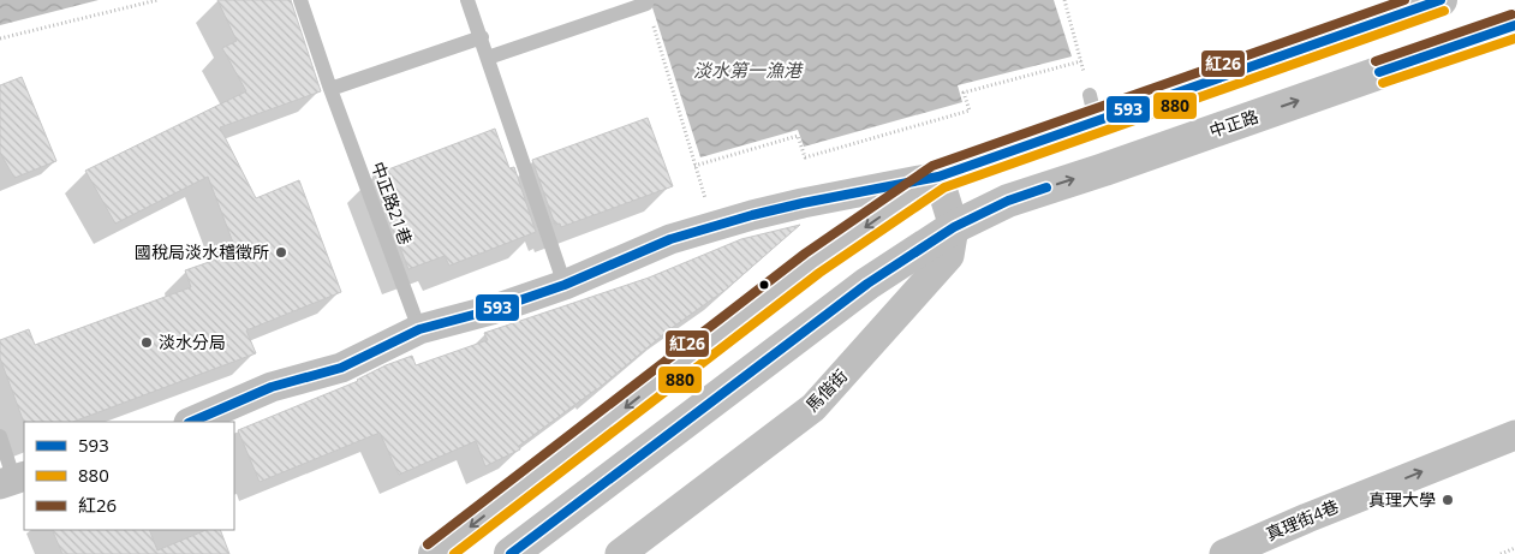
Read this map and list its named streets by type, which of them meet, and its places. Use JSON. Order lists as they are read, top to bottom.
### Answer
{
  "streets": {
    "main road": ["中正路"],
    "street": ["馬偕街", "真理街4巷"],
    "lane": ["中正路21巷"]
  },
  "crossings": [
    ["中正路", "馬偕街"]
  ],
  "one_way": ["真理街4巷"],
  "water": ["淡水第一漁港"],
  "places": ["國稅局淡水稽徵所", "淡水分局", "真理大學"],
  "lines": ["transit line 593", "transit line 紅26", "transit line 880"],
  "legend": ["593", "880", "紅26"]
}
